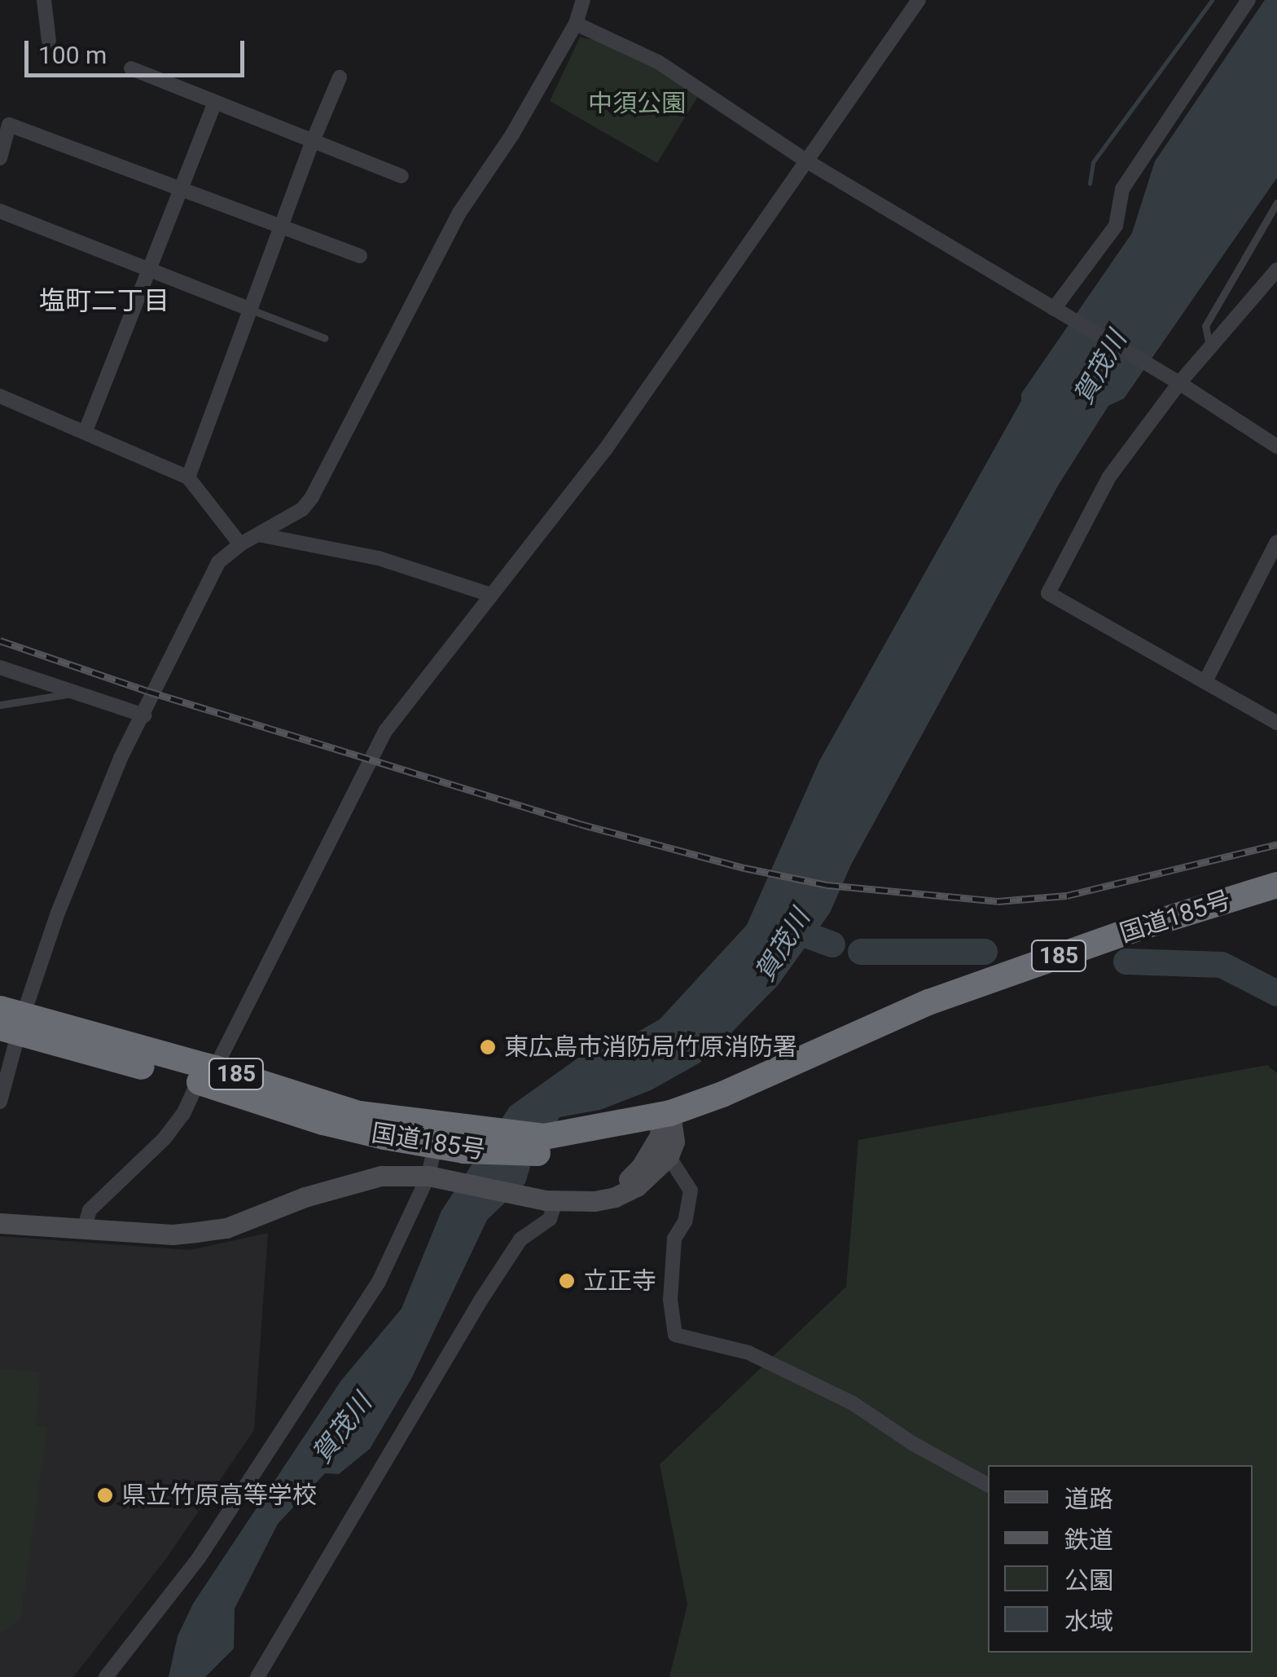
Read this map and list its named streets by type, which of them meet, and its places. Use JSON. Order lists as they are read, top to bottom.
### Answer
{
  "streets": {
    "highway": ["国道185号", "185"]
  },
  "districts": ["塩町二丁目"],
  "water": ["賀茂川"],
  "parks": ["中須公園"],
  "places": ["東広島市消防局竹原消防署", "立正寺", "県立竹原高等学校"],
  "legend": [
    "道路",
    "鉄道",
    "公園",
    "水域"
  ],
  "scale_bar": "100 m"
}
